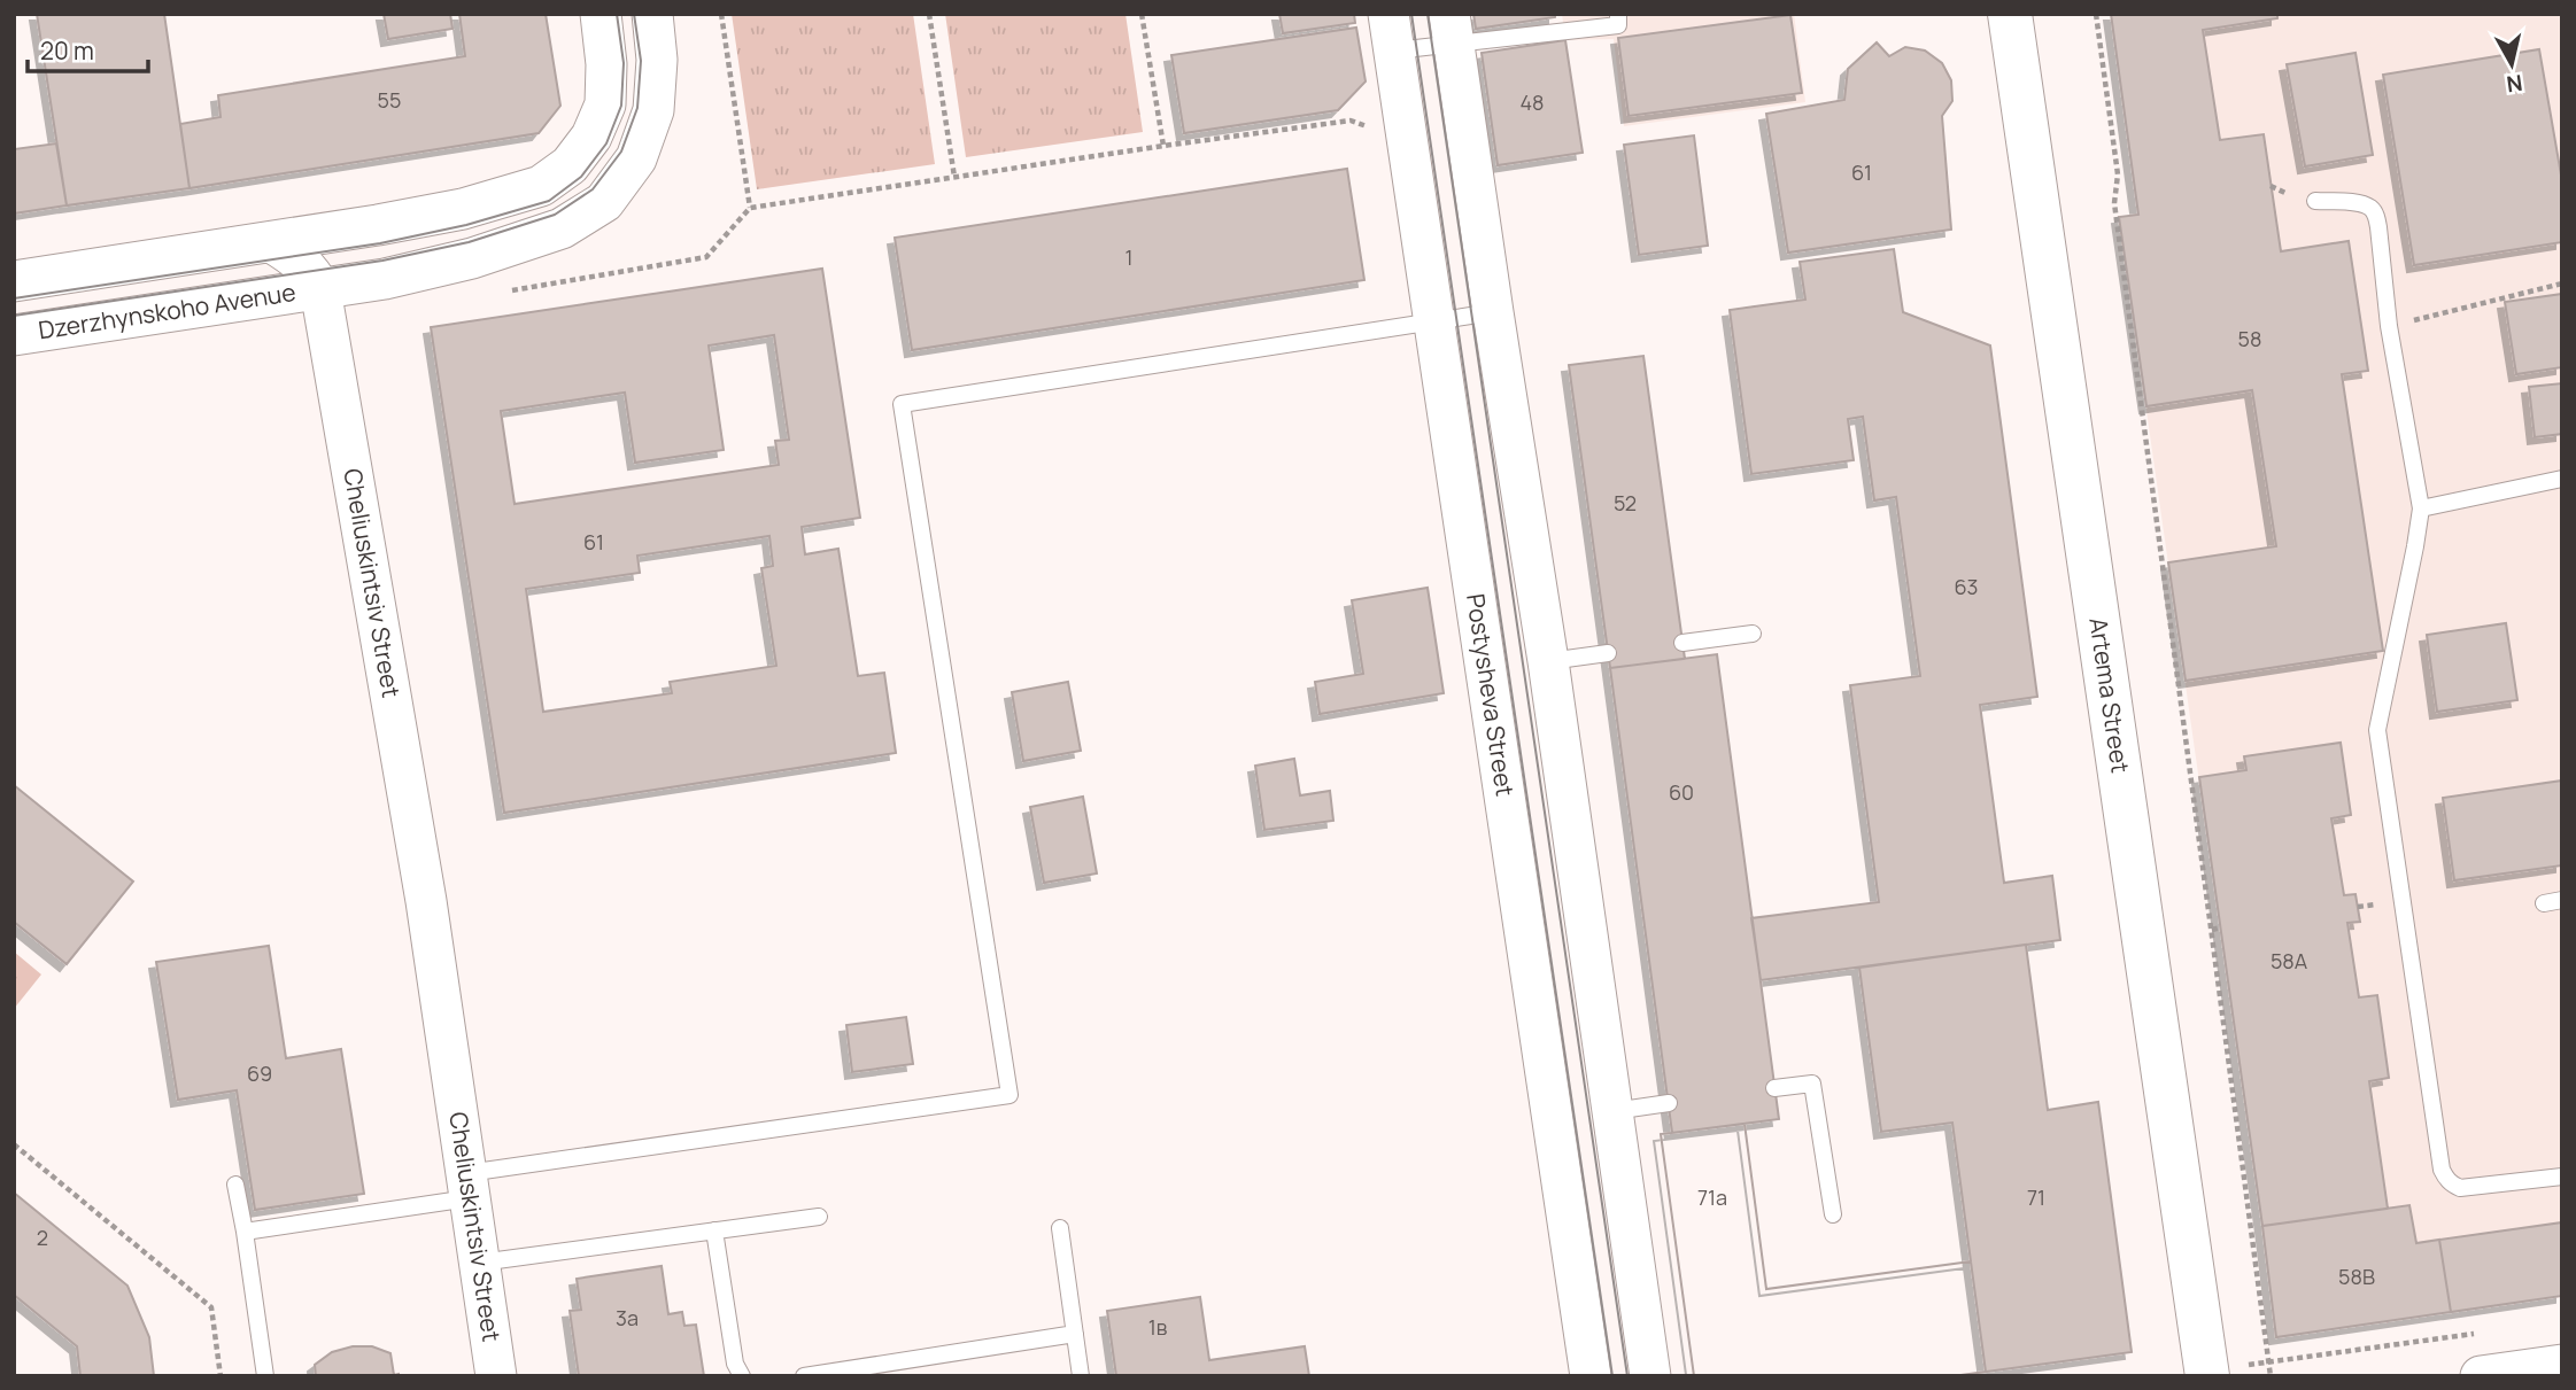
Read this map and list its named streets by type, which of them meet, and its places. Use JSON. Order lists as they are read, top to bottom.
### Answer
{
  "streets": {
    "main road": ["Artema Street"],
    "street": ["Dzerzhynskoho Avenue", "Cheliuskintsiv Street", "Postysheva Street"]
  },
  "crossings": [
    ["Dzerzhynskoho Avenue", "Cheliuskintsiv Street"]
  ],
  "house_numbers": [
    "55",
    "48",
    "61",
    "1",
    "58",
    "52",
    "61",
    "63",
    "60",
    "58А",
    "69",
    "71а",
    "71",
    "2",
    "58В",
    "3а",
    "1в"
  ],
  "scale_bar": "20 m",
  "north": "bottom"
}
